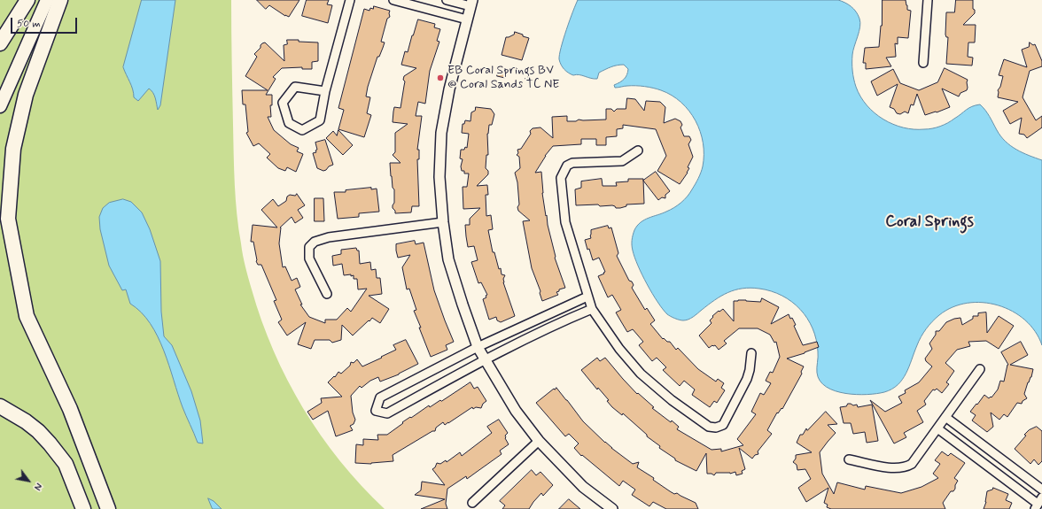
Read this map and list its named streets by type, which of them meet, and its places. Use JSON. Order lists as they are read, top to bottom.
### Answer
{
  "districts": ["Coral Springs"],
  "places": ["EB Coral Springs BV @ Coral Sands TC NE"],
  "scale_bar": "50 m",
  "north": "bottom right"
}
